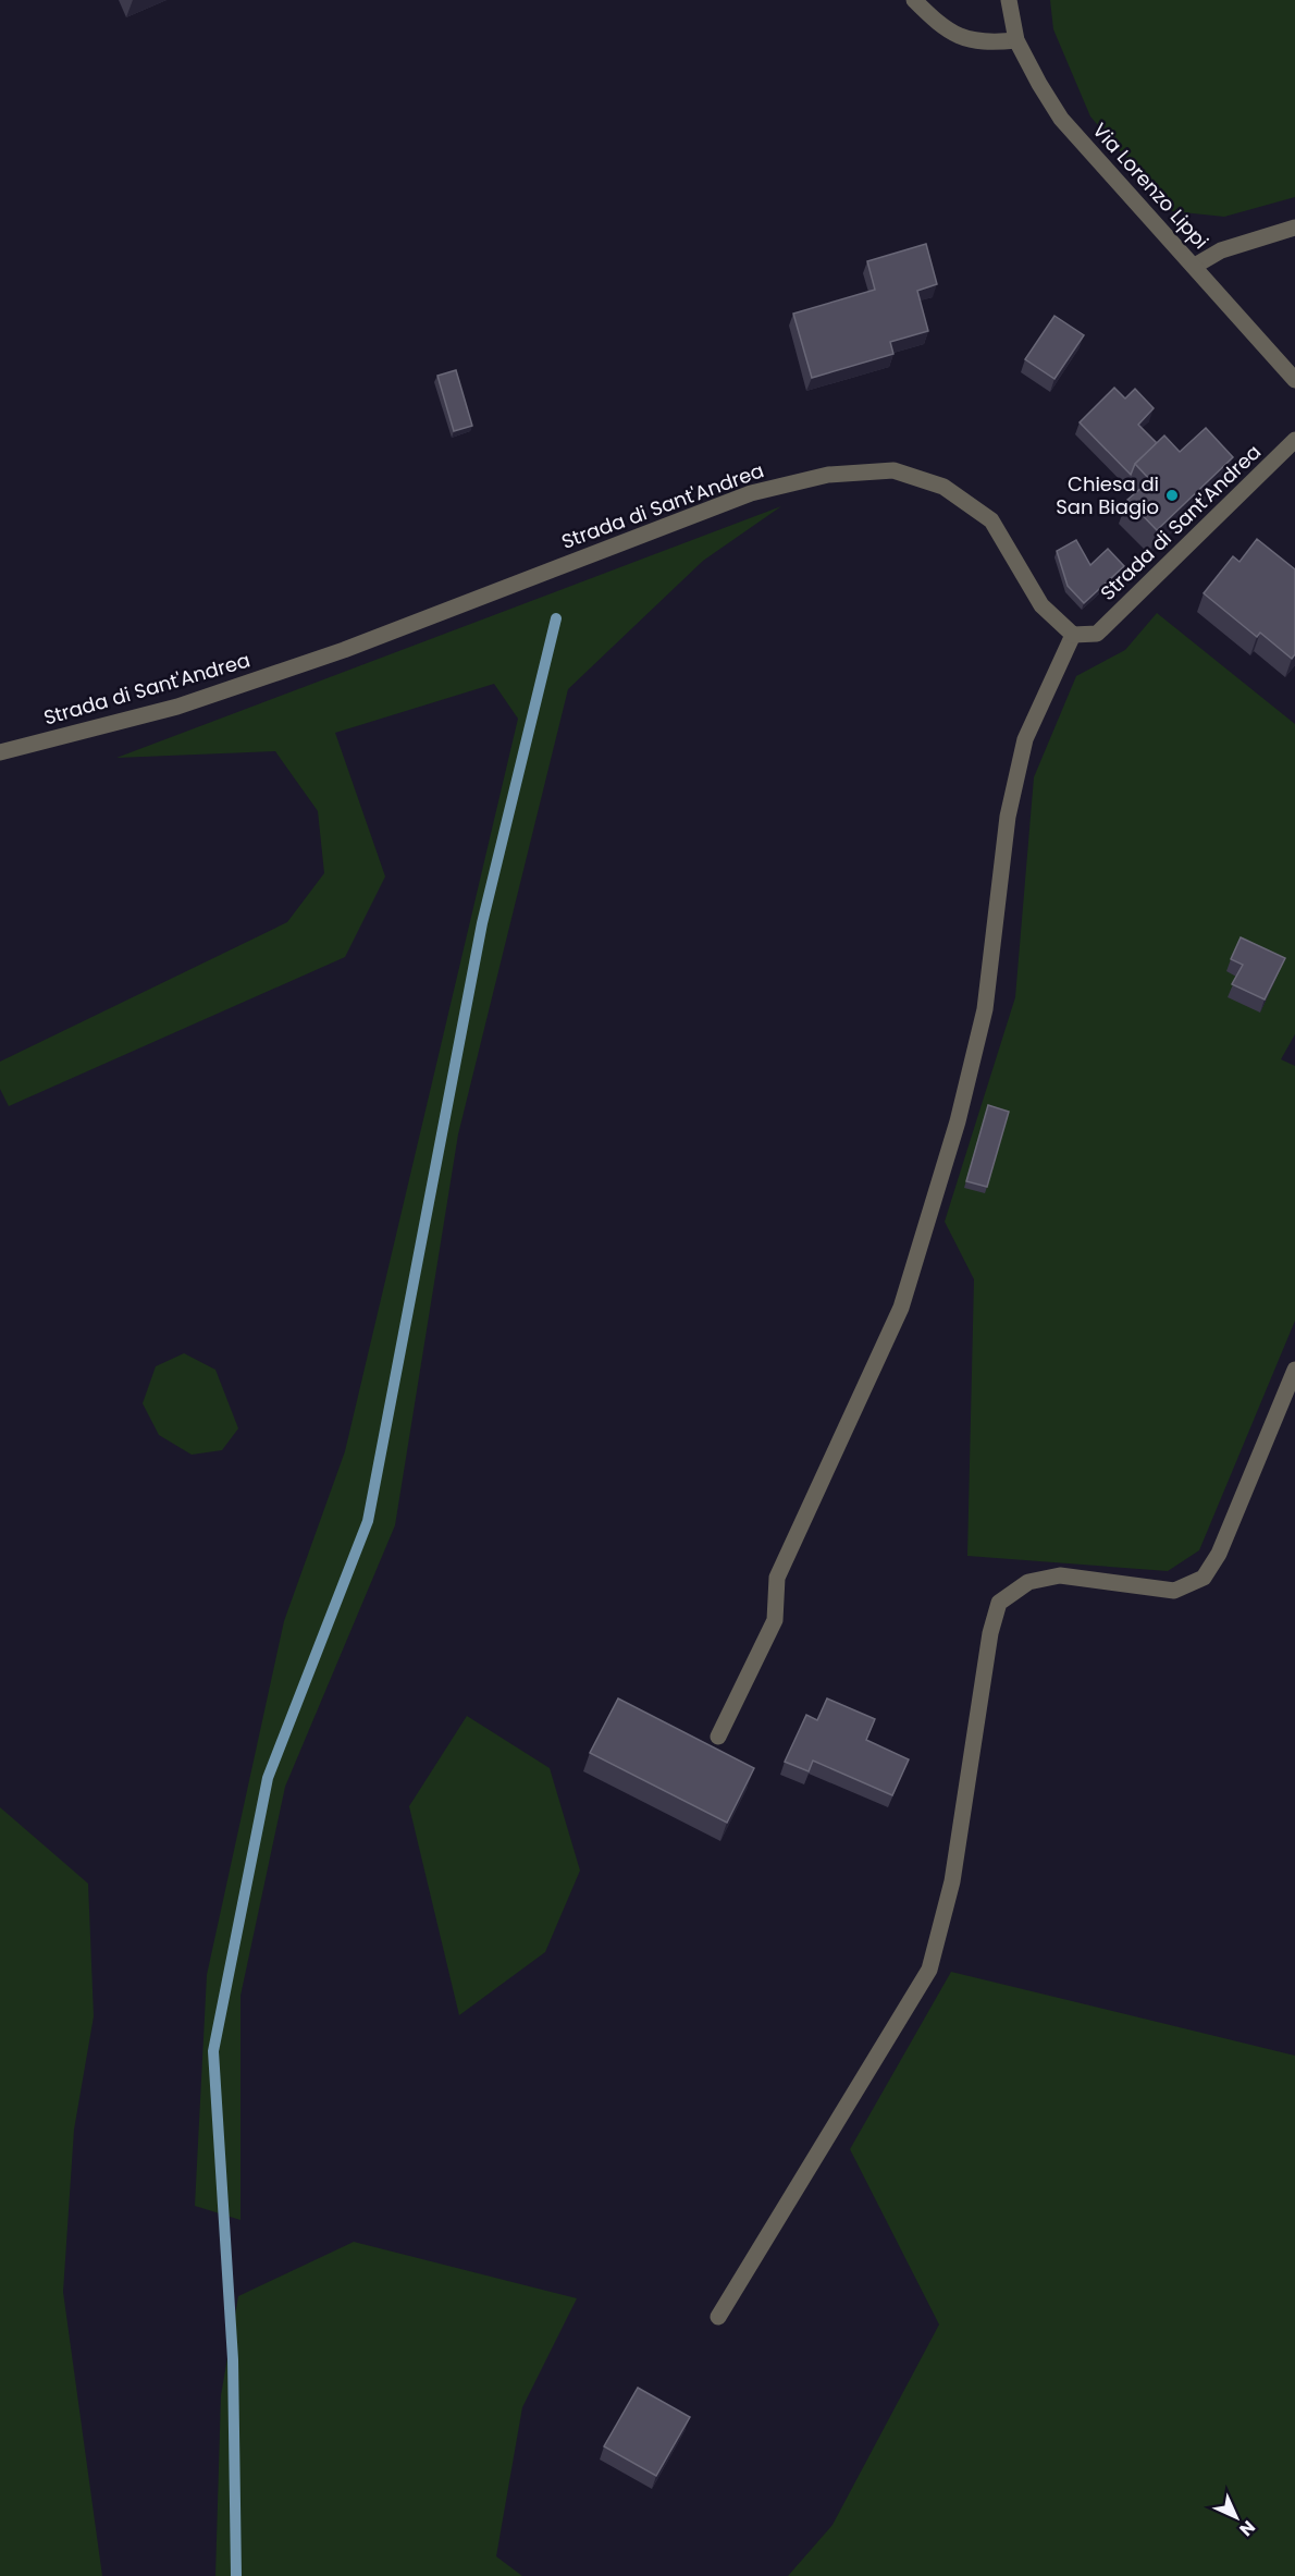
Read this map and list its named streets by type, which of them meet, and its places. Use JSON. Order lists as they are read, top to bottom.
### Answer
{
  "streets": {
    "street": ["Via Lorenzo Lippi", "Strada di Sant'Andrea"]
  },
  "places": ["Chiesa di San Biagio"],
  "north": "bottom right"
}
